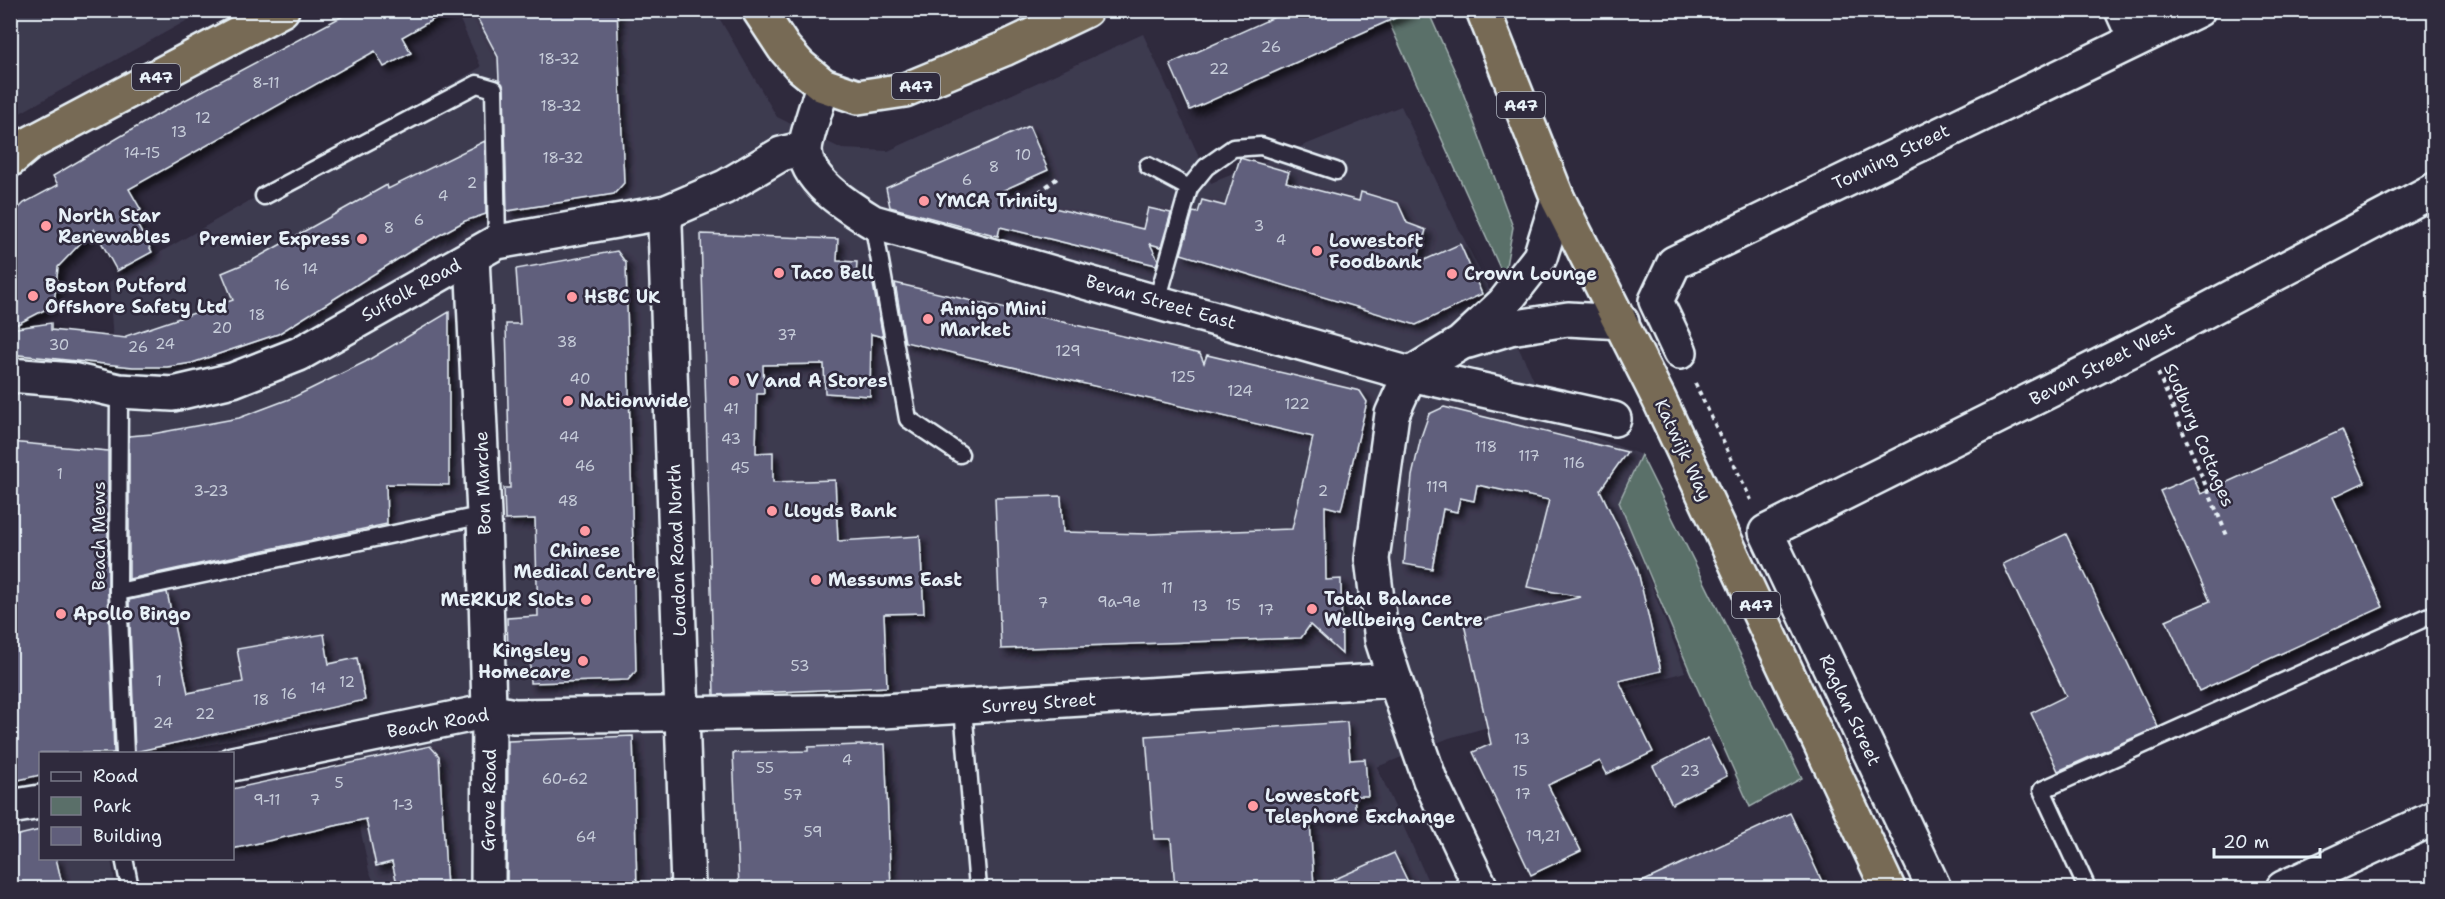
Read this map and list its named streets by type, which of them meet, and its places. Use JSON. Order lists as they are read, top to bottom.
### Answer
{
  "streets": {
    "highway": ["A47", "Katwijk Way"],
    "street": [
      "Tonning Street",
      "Suffolk Road",
      "Bevan Street East",
      "Bevan Street West",
      "Bon Marche",
      "London Road North",
      "Surrey Street",
      "Raglan Street",
      "Beach Road",
      "Grove Road"
    ],
    "lane": ["Beach Mews"],
    "path": ["Sudbury Cottages"]
  },
  "crossings": [
    ["Suffolk Road", "Bevan Street East"],
    ["Suffolk Road", "Bon Marche"],
    ["Suffolk Road", "Beach Mews"],
    ["Suffolk Road", "London Road North"],
    ["Bevan Street West", "Sudbury Cottages"],
    ["Bevan Street West", "Raglan Street"],
    ["Bon Marche", "Beach Road"],
    ["Bon Marche", "Grove Road"],
    ["London Road North", "Surrey Street"],
    ["London Road North", "Beach Road"],
    ["Surrey Street", "Beach Road"],
    ["Beach Road", "Grove Road"]
  ],
  "places": [
    "YMCA Trinity",
    "North Star Renewables",
    "Premier Express",
    "Lowestoft Foodbank",
    "Taco Bell",
    "Crown Lounge",
    "Boston Putford Offshore Safety Ltd",
    "HSBC UK",
    "Amigo Mini Market",
    "V and A Stores",
    "Nationwide",
    "Lloyds Bank",
    "Chinese Medical Centre",
    "Messums East",
    "MERKUR Slots",
    "Total Balance Wellbeing Centre",
    "Apollo Bingo",
    "Kingsley Homecare",
    "Lowestoft Telephone Exchange"
  ],
  "house_numbers": [
    "26",
    "18-32",
    "22",
    "8-11",
    "18-32",
    "12",
    "13",
    "14-15",
    "10",
    "18-32",
    "8",
    "6",
    "2",
    "4",
    "6",
    "3",
    "8",
    "4",
    "14",
    "16",
    "18",
    "20",
    "37",
    "38",
    "24",
    "30",
    "26",
    "129",
    "125",
    "40",
    "124",
    "122",
    "41",
    "44",
    "43",
    "118",
    "117",
    "116",
    "46",
    "45",
    "1",
    "119",
    "3-23",
    "2",
    "48",
    "11",
    "9a-9e",
    "7",
    "15",
    "13",
    "17",
    "53",
    "1",
    "12",
    "14",
    "16",
    "18",
    "22",
    "24",
    "13",
    "4",
    "55",
    "15",
    "23",
    "60-62",
    "5",
    "17",
    "57",
    "9-11",
    "7",
    "1-3",
    "59",
    "19,21",
    "64"
  ],
  "legend": ["Road", "Park", "Building"],
  "scale_bar": "20 m"
}
